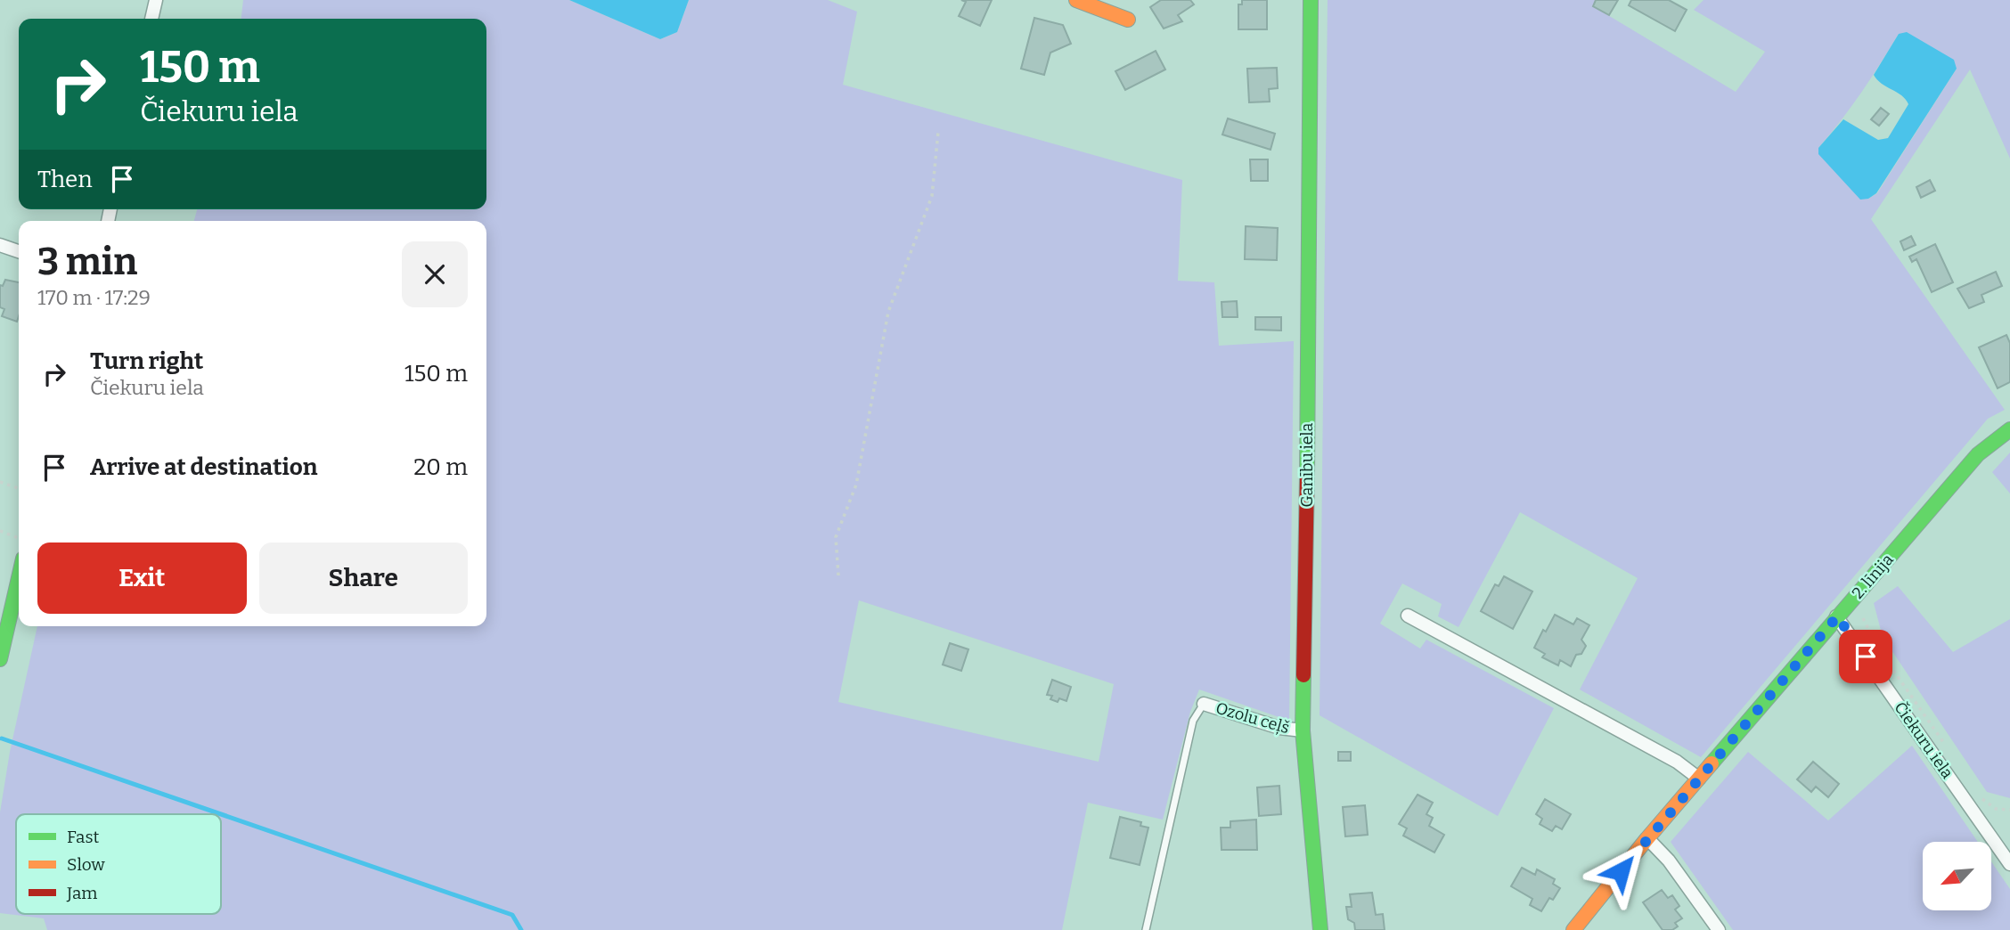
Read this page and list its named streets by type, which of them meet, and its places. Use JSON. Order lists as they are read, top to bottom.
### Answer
{
  "streets": {
    "street": [
      "Ganību iela",
      "2. līnija",
      "Ozolu ceļš",
      "Čiekuru iela"
    ]
  },
  "crossings": [
    ["Ganību iela", "Ozolu ceļš"],
    ["2. līnija", "Čiekuru iela"]
  ],
  "legend": ["Fast", "Slow", "Jam"],
  "north": "bottom left",
  "page": {
    "turn": ["150 m", "Čiekuru iela"],
    "then": "Then",
    "heading": ["3 min", "170 m · 17:29"],
    "list": [
      {
        "name": "Turn right",
        "note": "Čiekuru iela",
        "value": "150 m"
      },
      {
        "name": "Arrive at destination",
        "value": "20 m"
      }
    ],
    "buttons": ["Exit", "Share"]
  }
}
